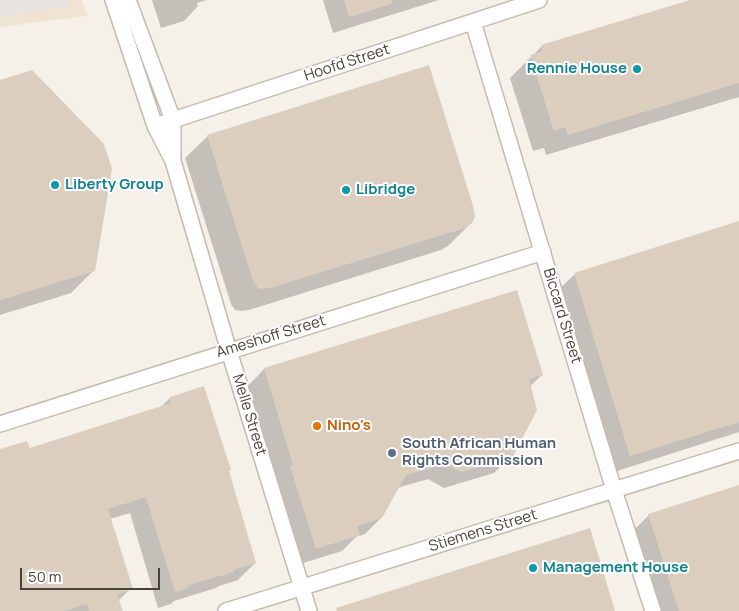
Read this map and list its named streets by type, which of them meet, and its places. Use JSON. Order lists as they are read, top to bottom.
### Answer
{
  "streets": {
    "street": [
      "Hoofd Street",
      "Biccard Street",
      "Ameshoff Street",
      "Melle Street",
      "Stiemens Street"
    ]
  },
  "crossings": [
    ["Hoofd Street", "Biccard Street"],
    ["Hoofd Street", "Melle Street"],
    ["Biccard Street", "Ameshoff Street"],
    ["Biccard Street", "Stiemens Street"],
    ["Ameshoff Street", "Melle Street"],
    ["Melle Street", "Stiemens Street"]
  ],
  "places": [
    "Rennie House",
    "Liberty Group",
    "Libridge",
    "Nino's",
    "South African Human Rights Commission",
    "Management House"
  ],
  "scale_bar": "50 m"
}
